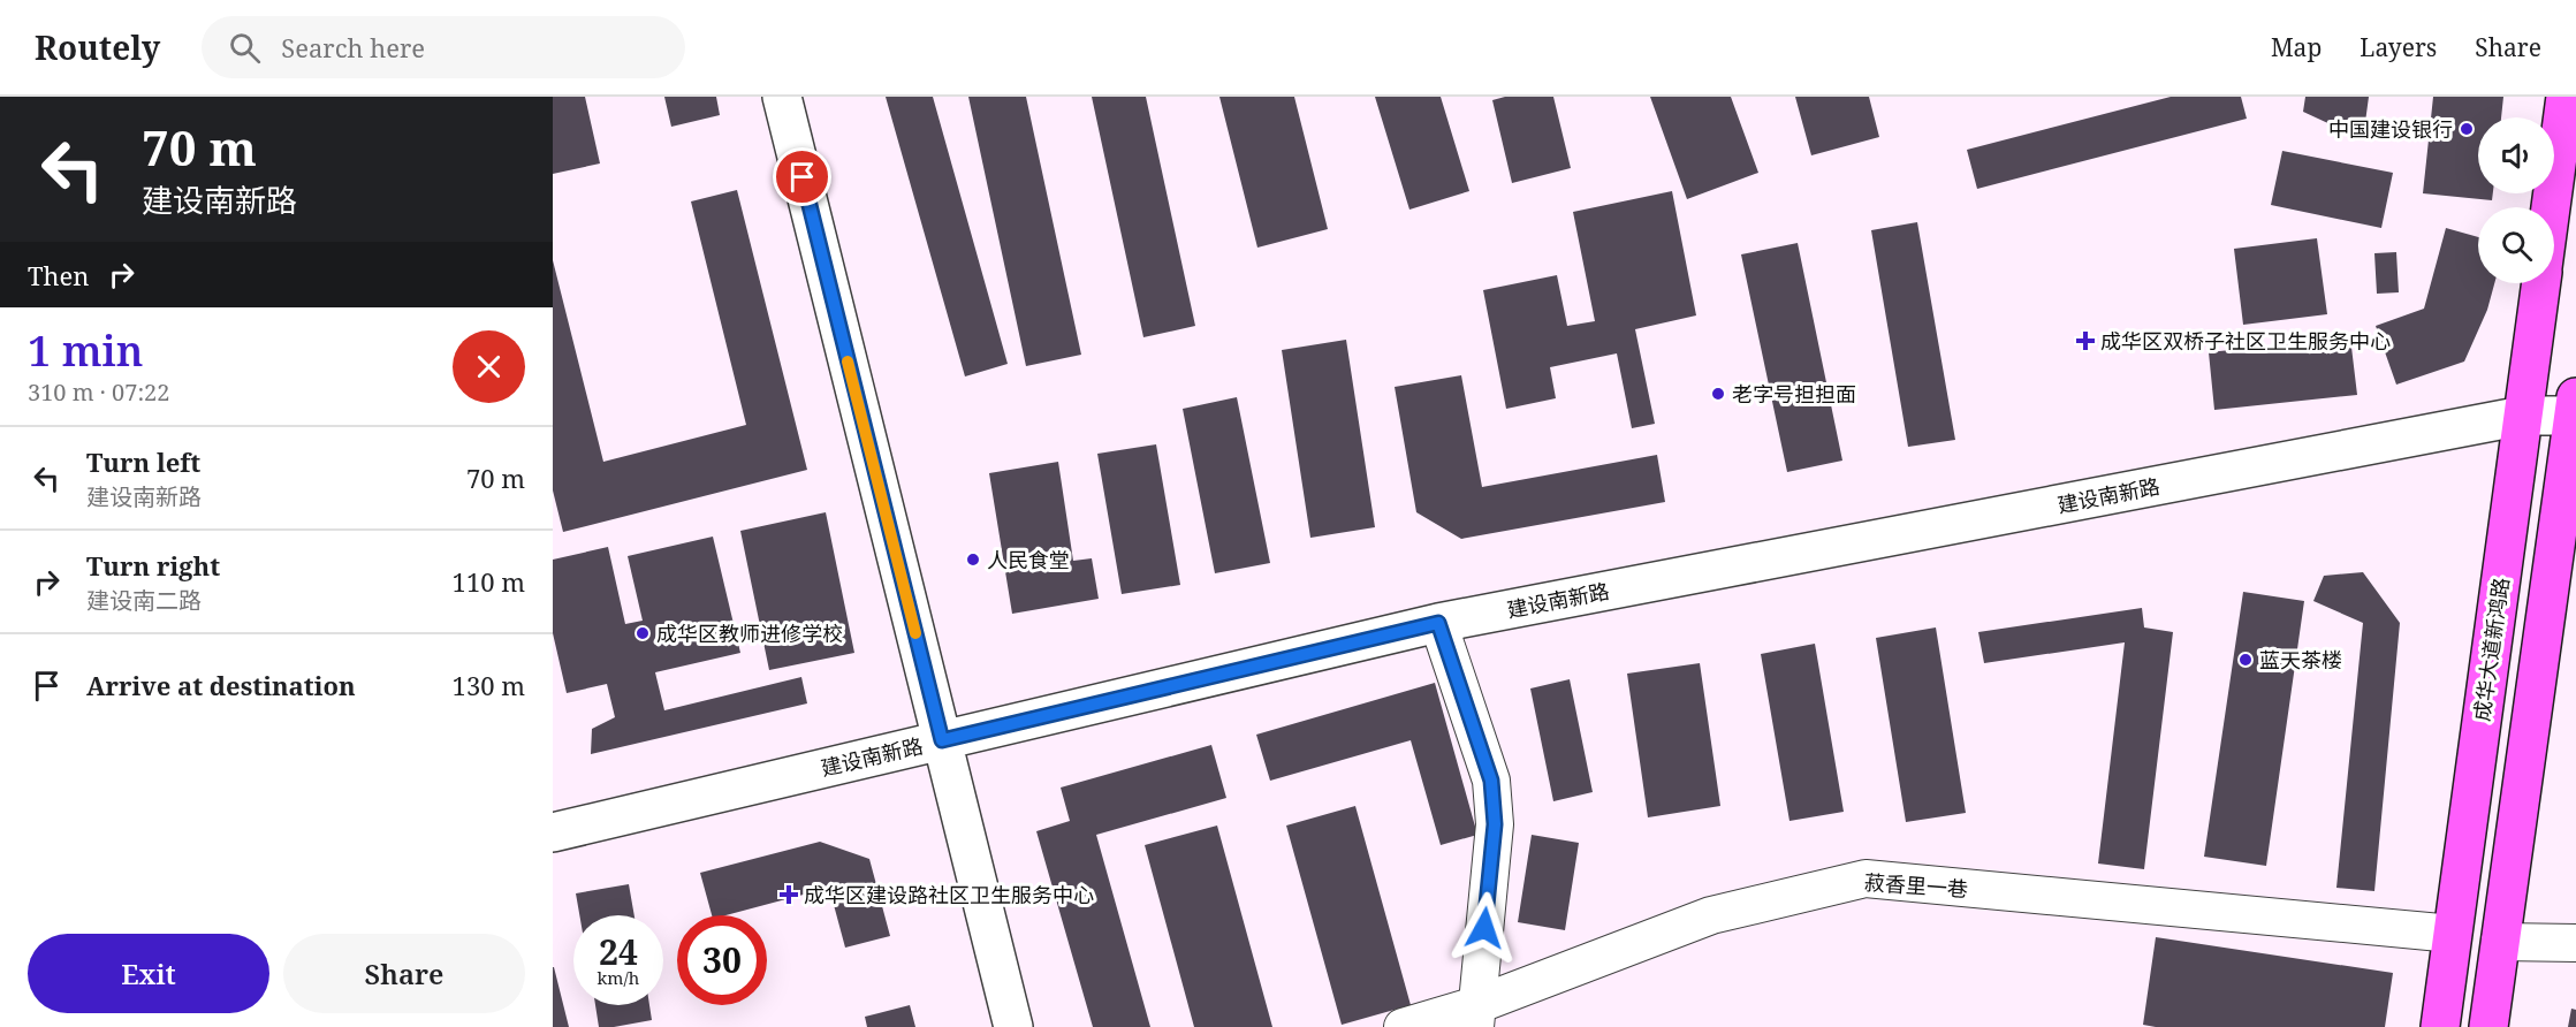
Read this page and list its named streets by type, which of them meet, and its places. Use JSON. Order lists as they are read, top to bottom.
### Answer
{
  "streets": {
    "main road": ["成华大道新鸿路"],
    "street": ["建设南新路", "菽香里一巷"]
  },
  "crossings": [
    ["建设南新路", "成华大道新鸿路"],
    ["成华大道新鸿路", "菽香里一巷"]
  ],
  "places": {
    "other": [
      "中国建设银行",
      "老字号担担面",
      "人民食堂",
      "成华区教师进修学校",
      "蓝天茶楼"
    ],
    "health": ["成华区双桥子社区卫生服务中心", "成华区建设路社区卫生服务中心"]
  },
  "page": {
    "header": "Routely",
    "search": "Search here",
    "nav": ["Map", "Layers", "Share"],
    "turn": ["70 m", "建设南新路"],
    "then": "Then",
    "heading": ["1 min", "310 m · 07:22"],
    "list": [
      {
        "name": "Turn left",
        "note": "建设南新路",
        "value": "70 m"
      },
      {
        "name": "Turn right",
        "note": "建设南二路",
        "value": "110 m"
      },
      {
        "name": "Arrive at destination",
        "value": "130 m"
      }
    ],
    "speed": "24 km/h",
    "limit": "30",
    "buttons": ["Exit", "Share"]
  }
}
